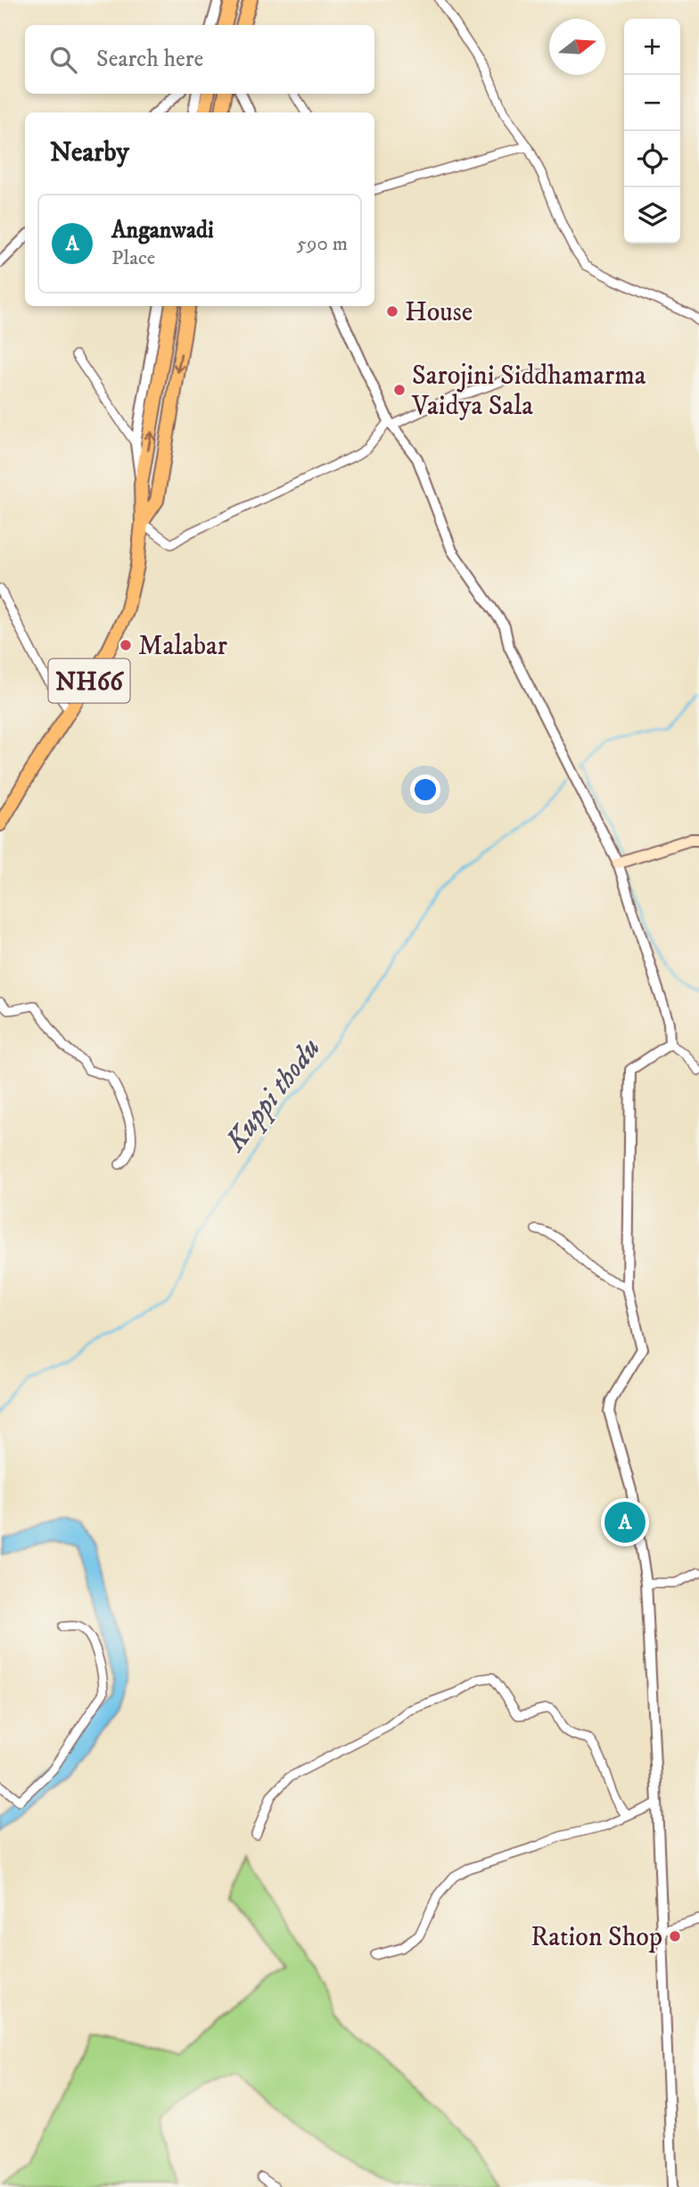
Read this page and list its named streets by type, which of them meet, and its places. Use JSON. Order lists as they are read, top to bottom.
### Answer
{
  "streets": {
    "highway": ["NH66"]
  },
  "water": ["Kuppi thodu"],
  "places": [
    "House",
    "Sarojini Siddhamarma Vaidya Sala",
    "Malabar",
    "Ration Shop"
  ],
  "north": "right",
  "page": {
    "map_buttons": ["+", "−"],
    "search": "Search here",
    "heading": "Nearby",
    "list": [
      {
        "mark": "A",
        "name": "Anganwadi",
        "note": "Place",
        "value": "590 m"
      }
    ],
    "pins": "A"
  }
}
